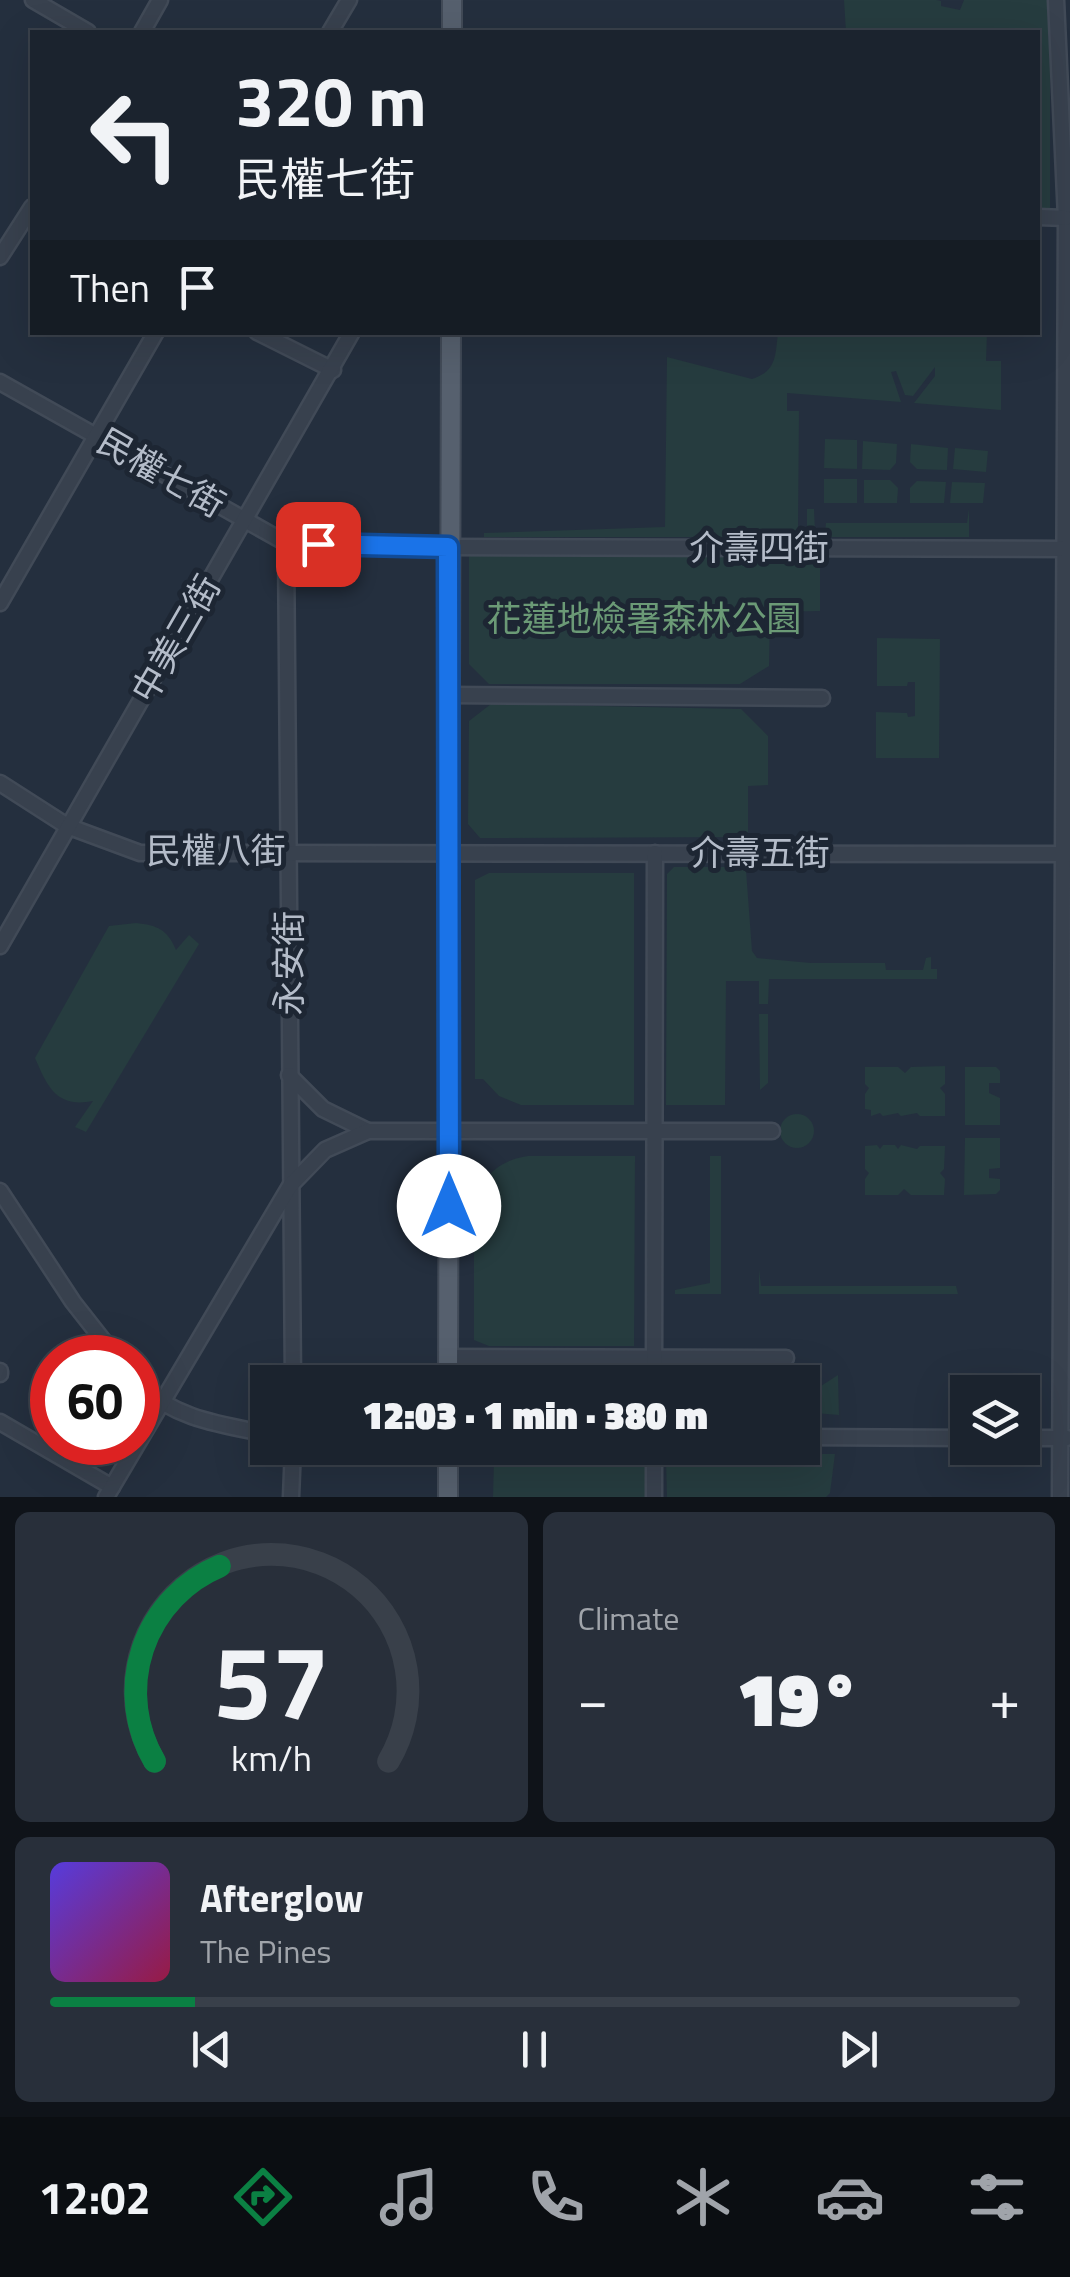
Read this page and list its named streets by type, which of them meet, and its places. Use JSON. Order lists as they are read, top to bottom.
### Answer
{
  "streets": {
    "street": [
      "民權七街",
      "介壽四街",
      "中美三街",
      "民權八街",
      "介壽五街",
      "永安街"
    ]
  },
  "crossings": [
    ["民權七街", "介壽四街"],
    ["民權七街", "中美三街"],
    ["民權七街", "永安街"],
    ["中美三街", "民權八街"],
    ["民權八街", "介壽五街"],
    ["民權八街", "永安街"]
  ],
  "parks": ["花蓮地檢署森林公園"],
  "page": {
    "turn": ["320 m", "民權七街"],
    "then": "Then",
    "limit": "60",
    "trip": "12:03 · 1 min · 380 m",
    "tile": "Climate",
    "heat": ["−", "19°", "+"],
    "song": ["Afterglow", "The Pines"],
    "tabs": "12:02",
    "gauge": ["57", "km/h"]
  }
}
